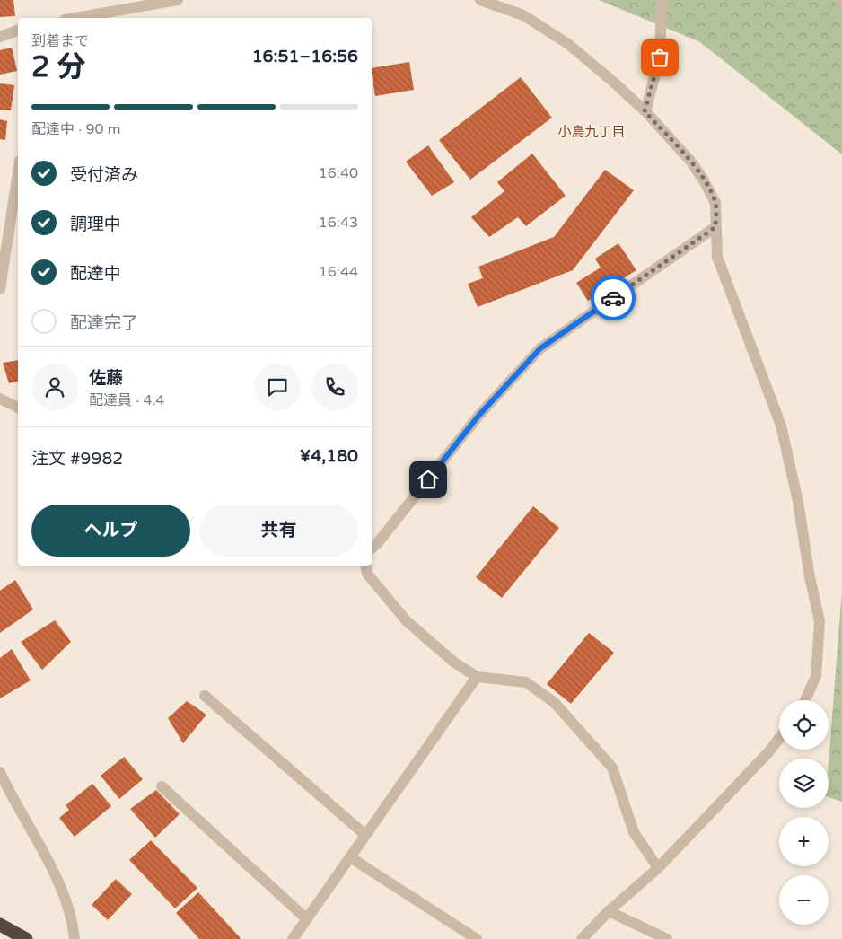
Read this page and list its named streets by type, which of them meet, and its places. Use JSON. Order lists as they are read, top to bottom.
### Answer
{
  "districts": ["小島九丁目"],
  "page": {
    "heading": ["2 分", "到着まで", "16:51–16:56"],
    "panel": [
      "佐藤",
      "配達員 · 4.4",
      "注文 #9982",
      "¥4,180"
    ],
    "bar": "配達中 · 90 m",
    "list": [
      ["受付済み", "16:40"],
      ["調理中", "16:43"],
      ["配達中", "16:44"],
      "配達完了"
    ],
    "buttons": ["ヘルプ", "共有"],
    "map_buttons": ["+", "−"]
  }
}
